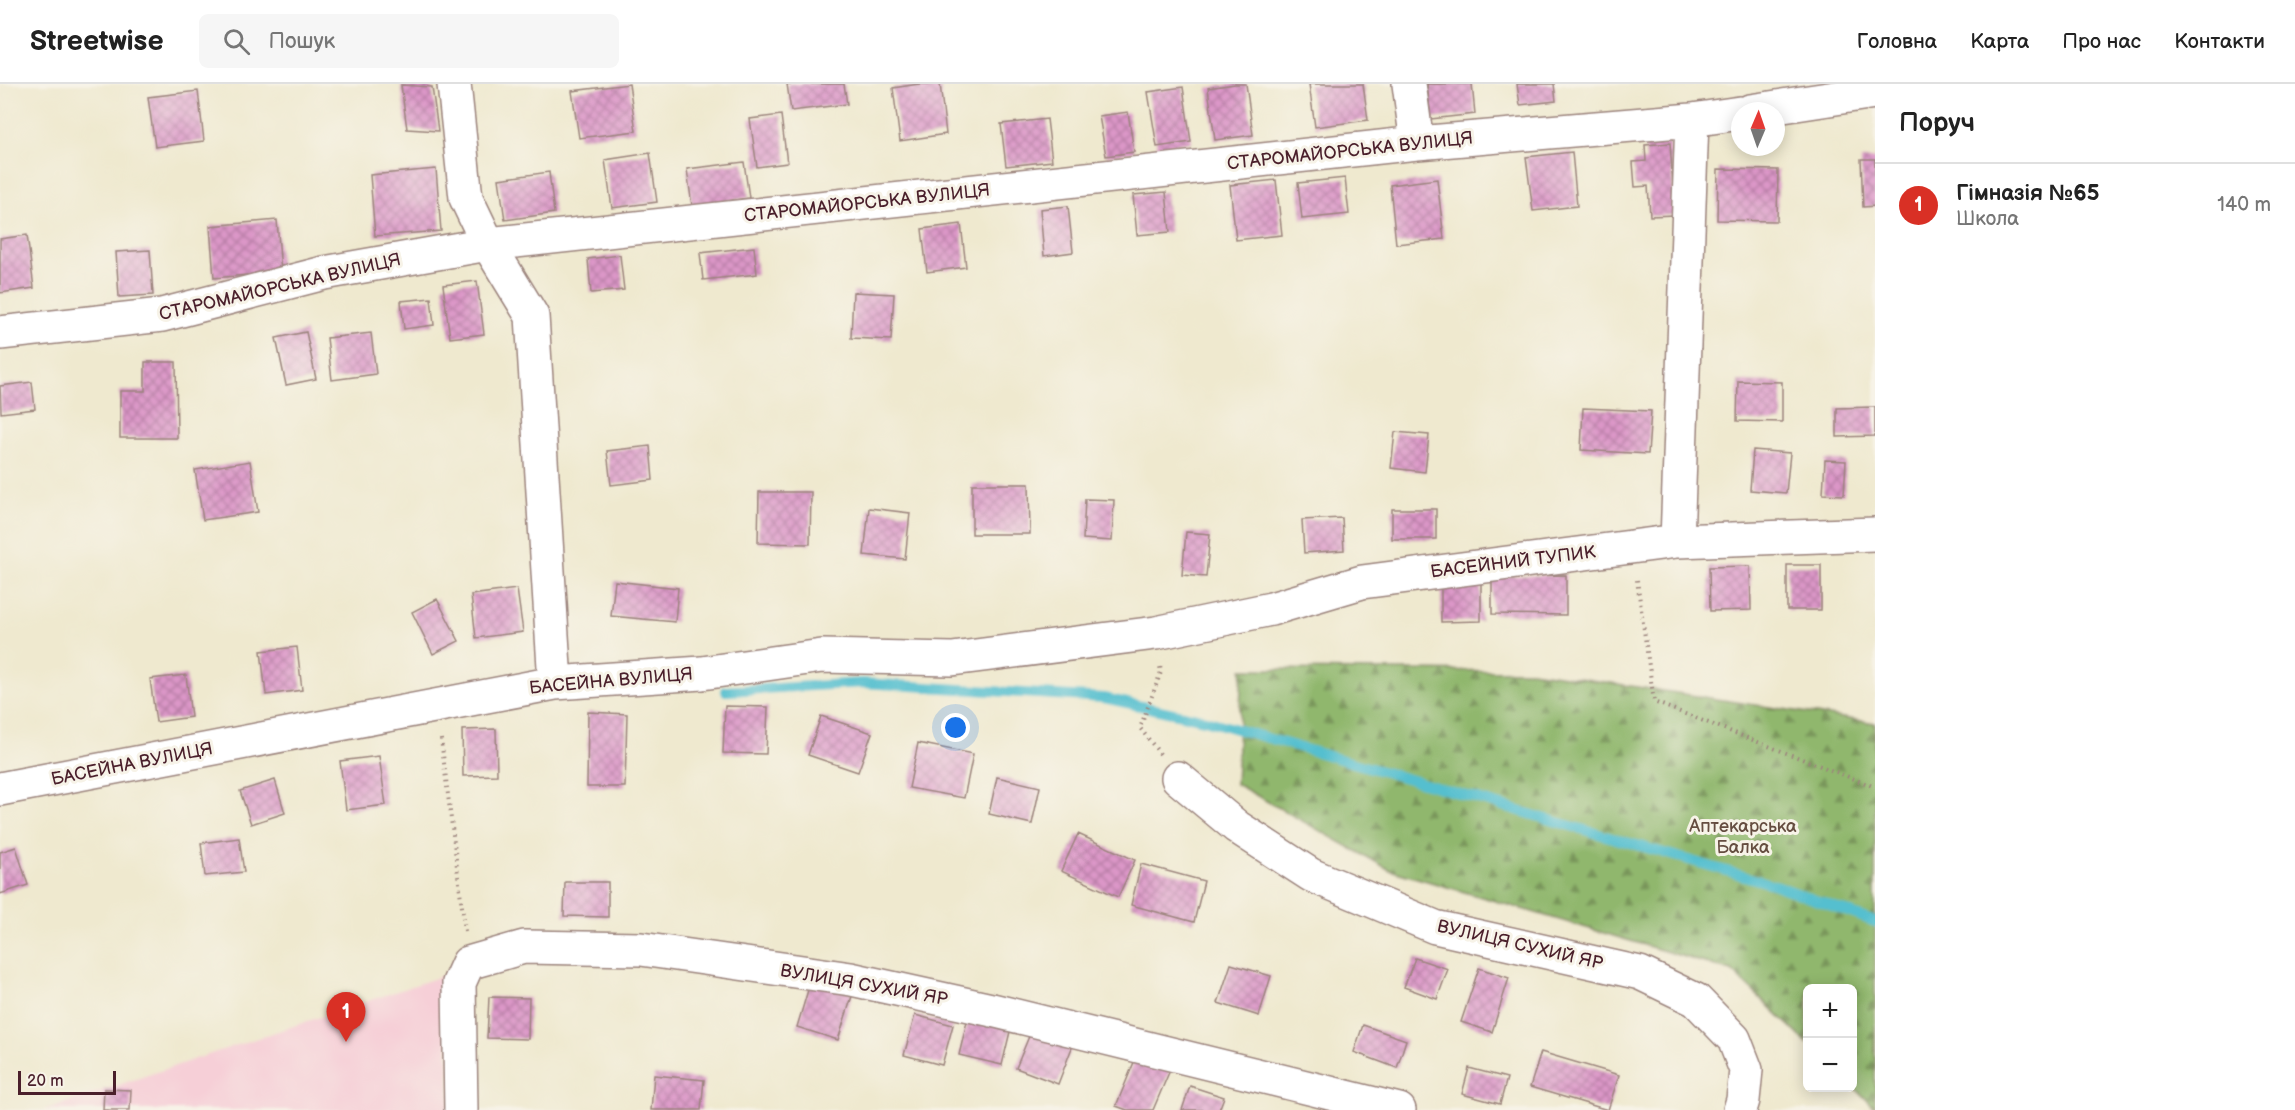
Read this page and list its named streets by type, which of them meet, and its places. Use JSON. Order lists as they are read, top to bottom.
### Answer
{
  "streets": {
    "street": [
      "СТАРОМАЙОРСЬКА ВУЛИЦЯ",
      "БАСЕЙНИЙ ТУПИК",
      "БАСЕЙНА ВУЛИЦЯ",
      "ВУЛИЦЯ СУХИЙ ЯР"
    ]
  },
  "crossings": [
    ["БАСЕЙНИЙ ТУПИК", "БАСЕЙНА ВУЛИЦЯ"]
  ],
  "parks": ["Аптекарська Балка"],
  "scale_bar": "20 m",
  "north": "top",
  "page": {
    "header": "Streetwise",
    "search": "Пошук",
    "nav": [
      "Головна",
      "Карта",
      "Про нас",
      "Контакти"
    ],
    "heading": "Поруч",
    "list": [
      {
        "mark": "1",
        "name": "Гімназія №65",
        "note": "Школа",
        "value": "140 m"
      }
    ],
    "map_buttons": ["+", "−"],
    "pins": "1",
    "scale": "20 m"
  }
}
